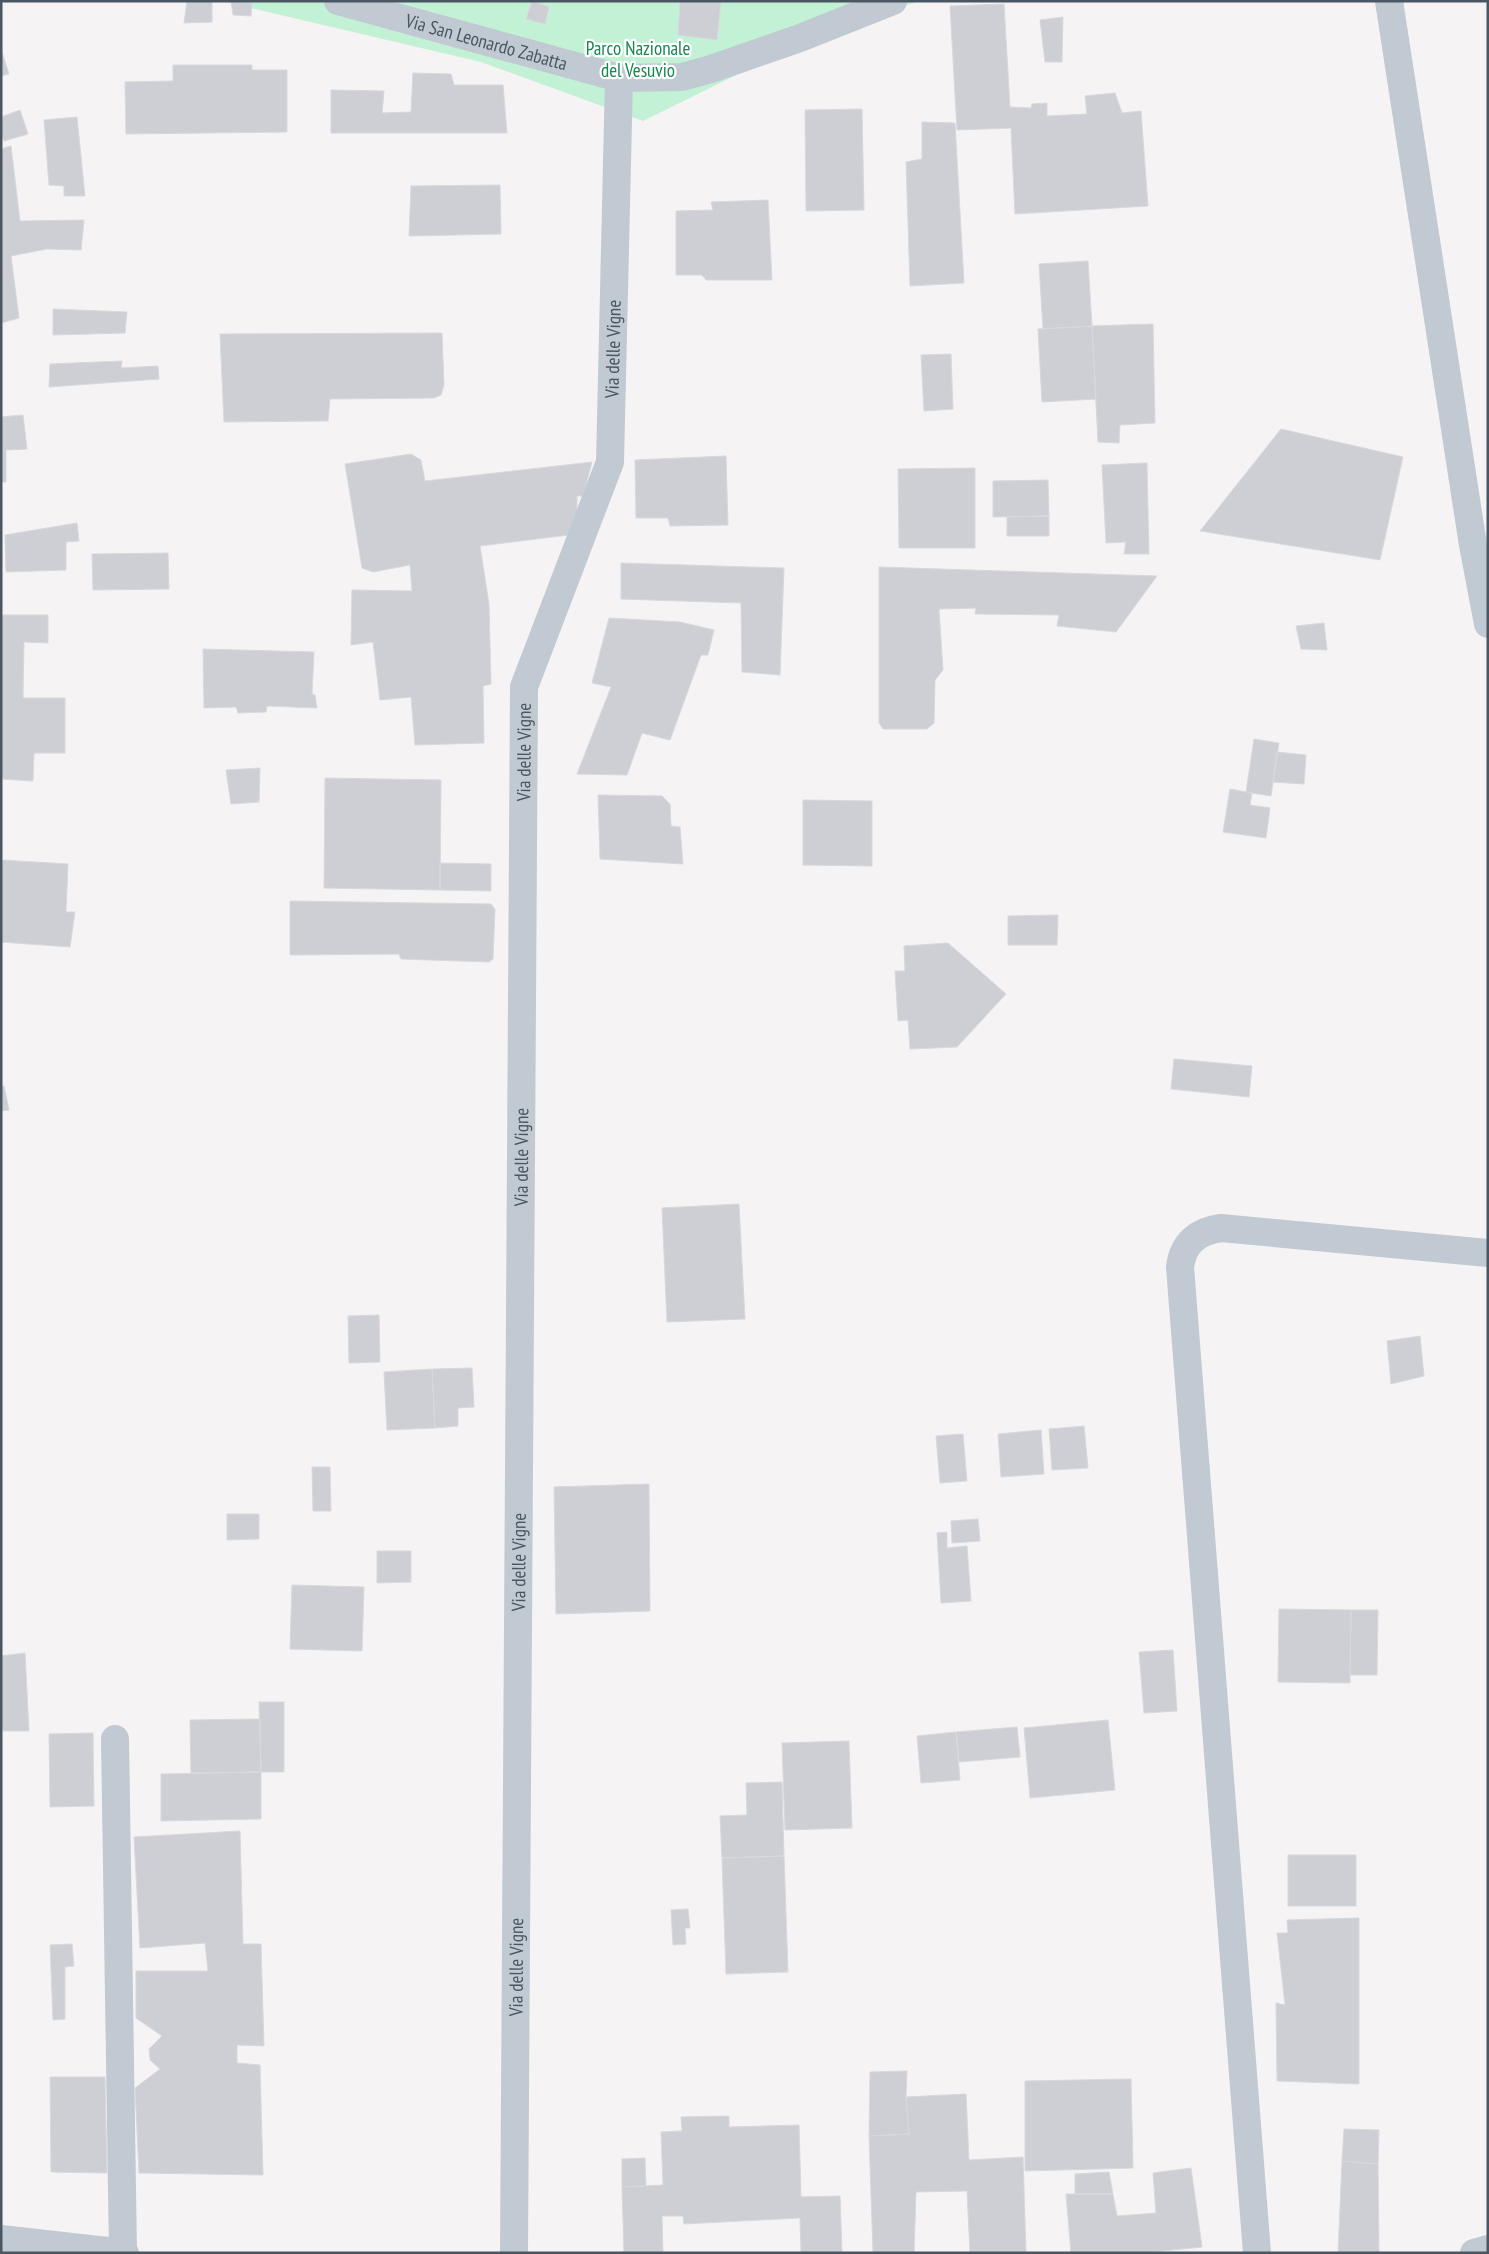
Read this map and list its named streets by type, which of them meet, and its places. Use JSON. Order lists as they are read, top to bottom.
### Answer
{
  "streets": {
    "street": ["Via San Leonardo Zabatta", "Via delle Vigne"]
  },
  "crossings": [
    ["Via San Leonardo Zabatta", "Via delle Vigne"]
  ],
  "parks": ["Parco Nazionale del Vesuvio"]
}
